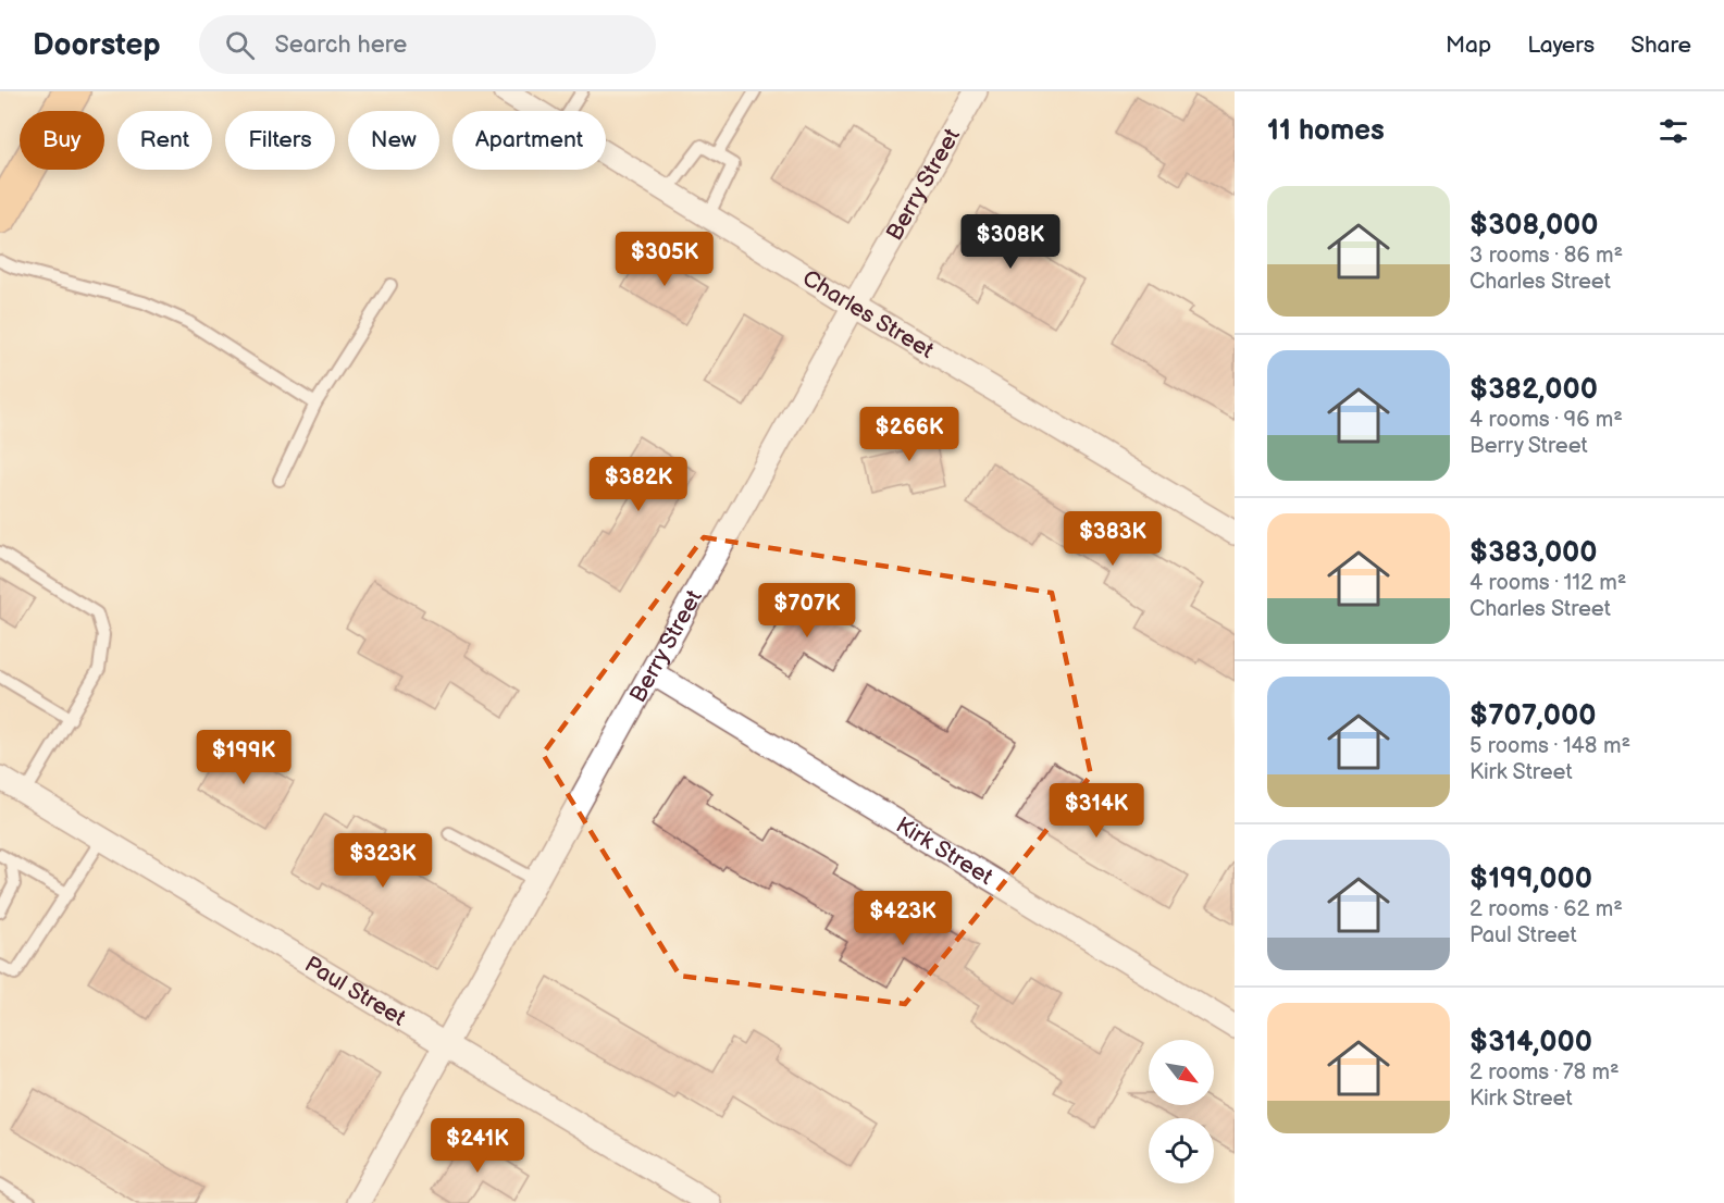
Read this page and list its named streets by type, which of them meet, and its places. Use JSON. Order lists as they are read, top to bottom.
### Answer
{
  "streets": {
    "street": [
      "Berry Street",
      "Charles Street",
      "Kirk Street",
      "Paul Street"
    ]
  },
  "crossings": [
    ["Berry Street", "Charles Street"],
    ["Berry Street", "Kirk Street"],
    ["Berry Street", "Paul Street"]
  ],
  "north": "bottom right",
  "page": {
    "header": "Doorstep",
    "search": "Search here",
    "nav": ["Map", "Layers", "Share"],
    "heading": "11 homes",
    "chip": [
      "Buy",
      "Rent",
      "Filters",
      "New",
      "Apartment"
    ],
    "list": [
      {
        "name": "$308,000",
        "note": "3 rooms · 86 m² · Charles Street"
      },
      {
        "name": "$382,000",
        "note": "4 rooms · 96 m² · Berry Street"
      },
      {
        "name": "$383,000",
        "note": "4 rooms · 112 m² · Charles Street"
      },
      {
        "name": "$707,000",
        "note": "5 rooms · 148 m² · Kirk Street"
      },
      {
        "name": "$199,000",
        "note": "2 rooms · 62 m² · Paul Street"
      },
      {
        "name": "$314,000",
        "note": "2 rooms · 78 m² · Kirk Street"
      }
    ],
    "price": [
      "$308K",
      "$305K",
      "$266K",
      "$382K",
      "$383K",
      "$707K",
      "$199K",
      "$314K",
      "$323K",
      "$423K",
      "$241K"
    ]
  }
}
